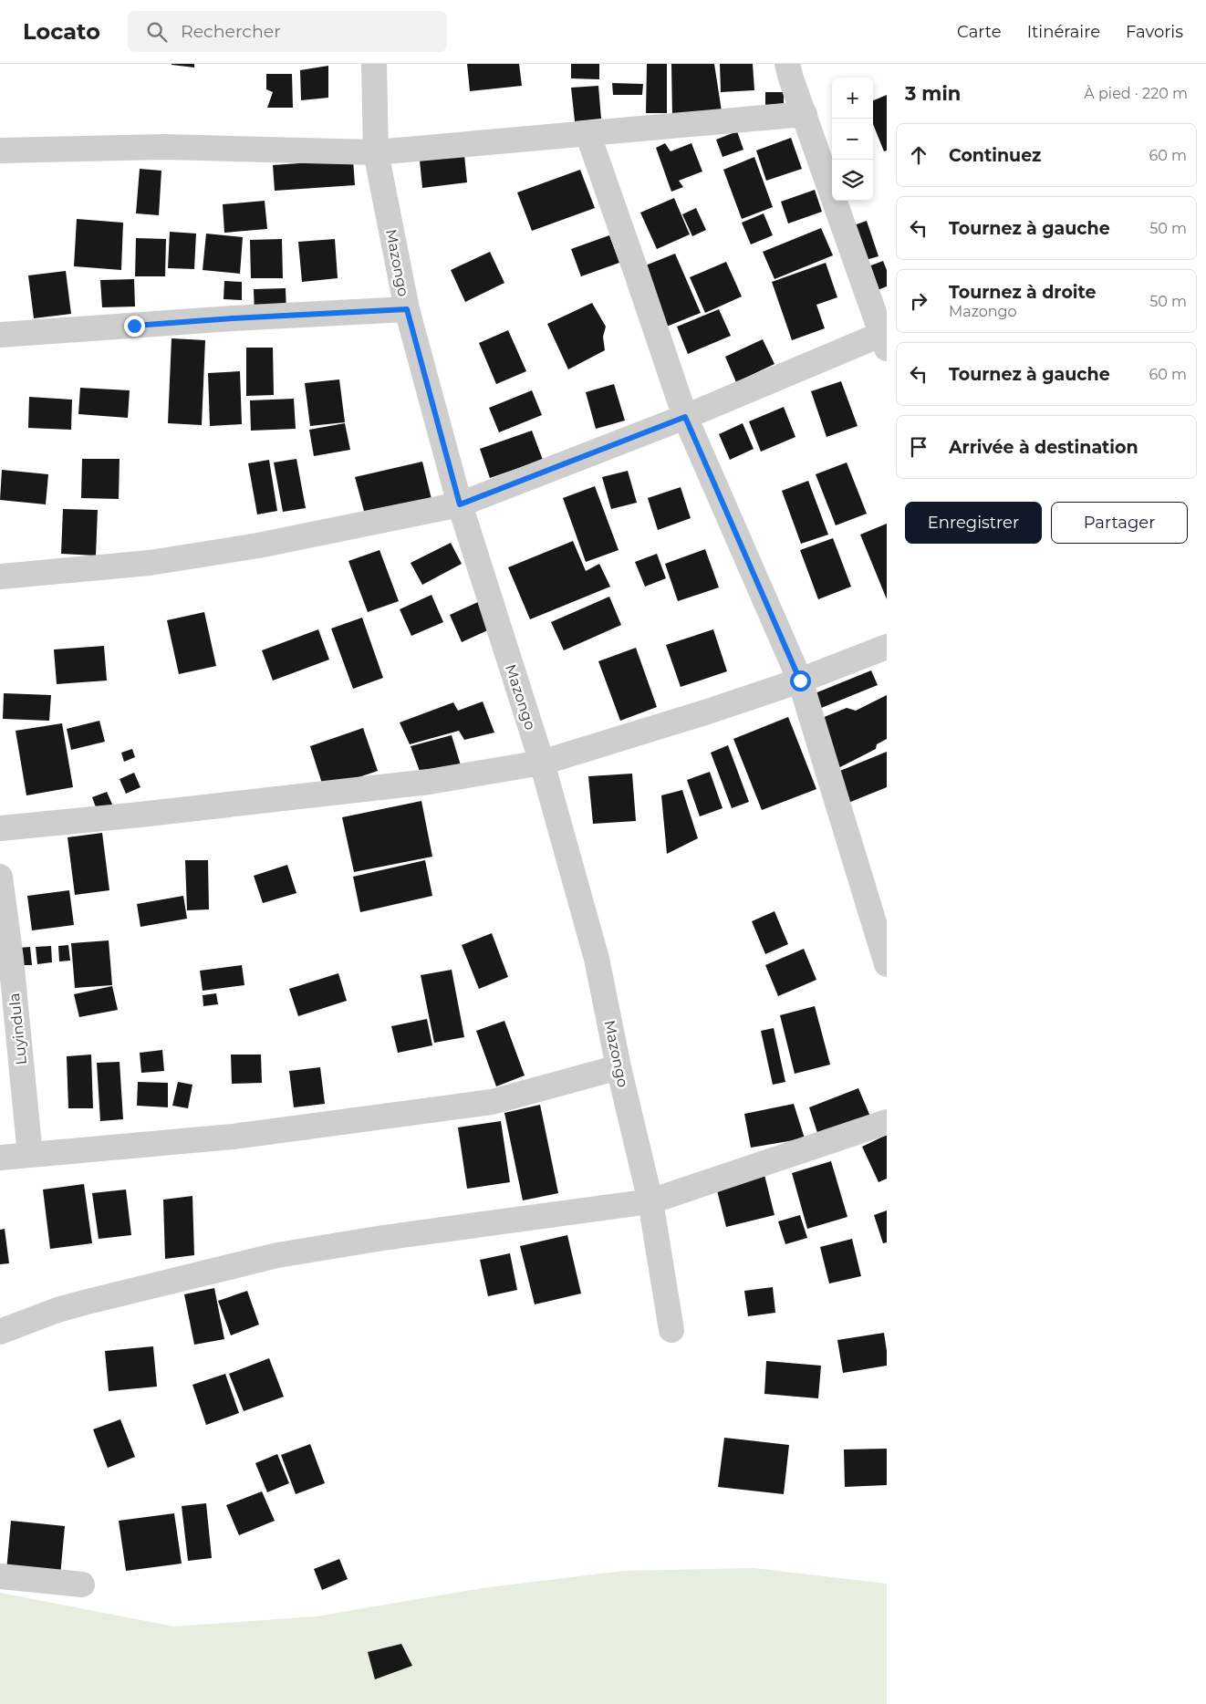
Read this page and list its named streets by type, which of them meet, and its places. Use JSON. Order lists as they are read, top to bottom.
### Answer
{
  "streets": {
    "street": ["Mazongo", "Luyindula"]
  },
  "page": {
    "header": "Locato",
    "search": "Rechercher",
    "nav": ["Carte", "Itinéraire", "Favoris"],
    "heading": ["3 min", "À pied · 220 m"],
    "map_buttons": ["+", "−"],
    "list": [
      ["Continuez", "60 m"],
      ["Tournez à gauche", "50 m"],
      ["Tournez à droite", "Mazongo", "50 m"],
      ["Tournez à gauche", "60 m"],
      "Arrivée à destination"
    ],
    "buttons": ["Enregistrer", "Partager"]
  }
}
